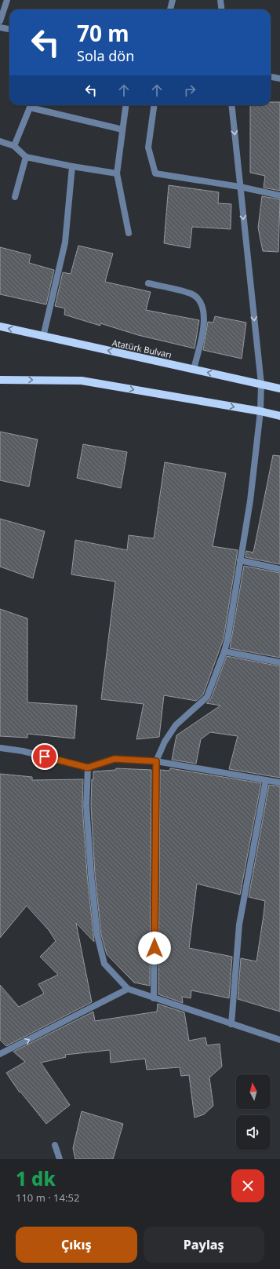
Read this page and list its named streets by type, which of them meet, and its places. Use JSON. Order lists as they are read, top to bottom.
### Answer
{
  "streets": {
    "main road": ["Atatürk Bulvarı"]
  },
  "north": "top",
  "page": {
    "turn": ["70 m", "Sola dön"],
    "heading": ["1 dk", "110 m · 14:52"],
    "buttons": ["Çıkış", "Paylaş"]
  }
}
